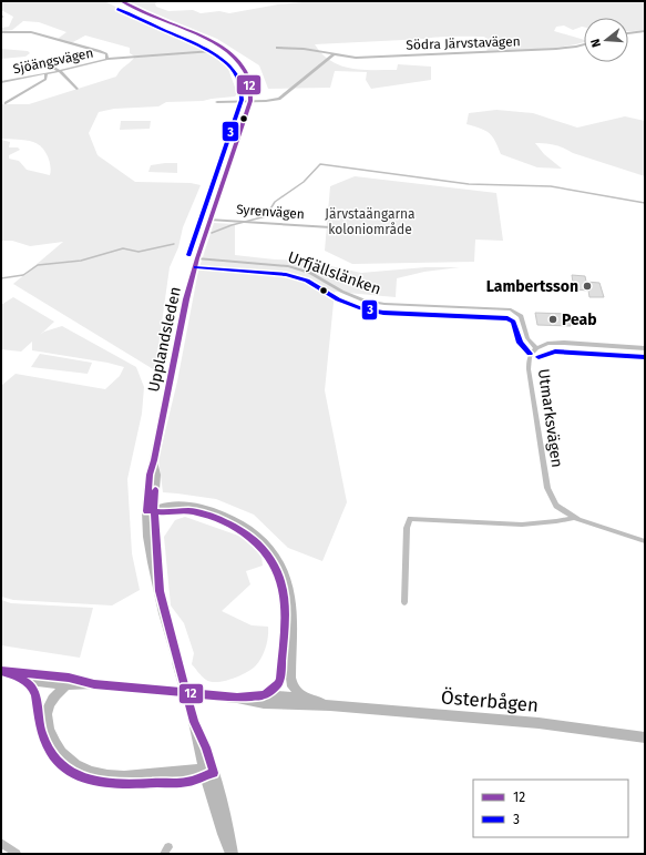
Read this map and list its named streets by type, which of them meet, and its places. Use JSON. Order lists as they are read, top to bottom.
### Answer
{
  "streets": {
    "main road": ["Upplandsleden", "Österbågen"],
    "street": [
      "Södra Järvstavägen",
      "Sjöängsvägen",
      "Syrenvägen",
      "Urfjällslänken",
      "Utmarksvägen"
    ]
  },
  "crossings": [
    ["Syrenvägen", "Upplandsleden"],
    ["Urfjällslänken", "Upplandsleden"],
    ["Urfjällslänken", "Utmarksvägen"]
  ],
  "parks": ["Järvstaängarna koloniområde"],
  "places": ["Lambertsson", "Peab"],
  "lines": ["transit line 12", "transit line 3"],
  "legend": ["12", "3"],
  "north": "left"
}
